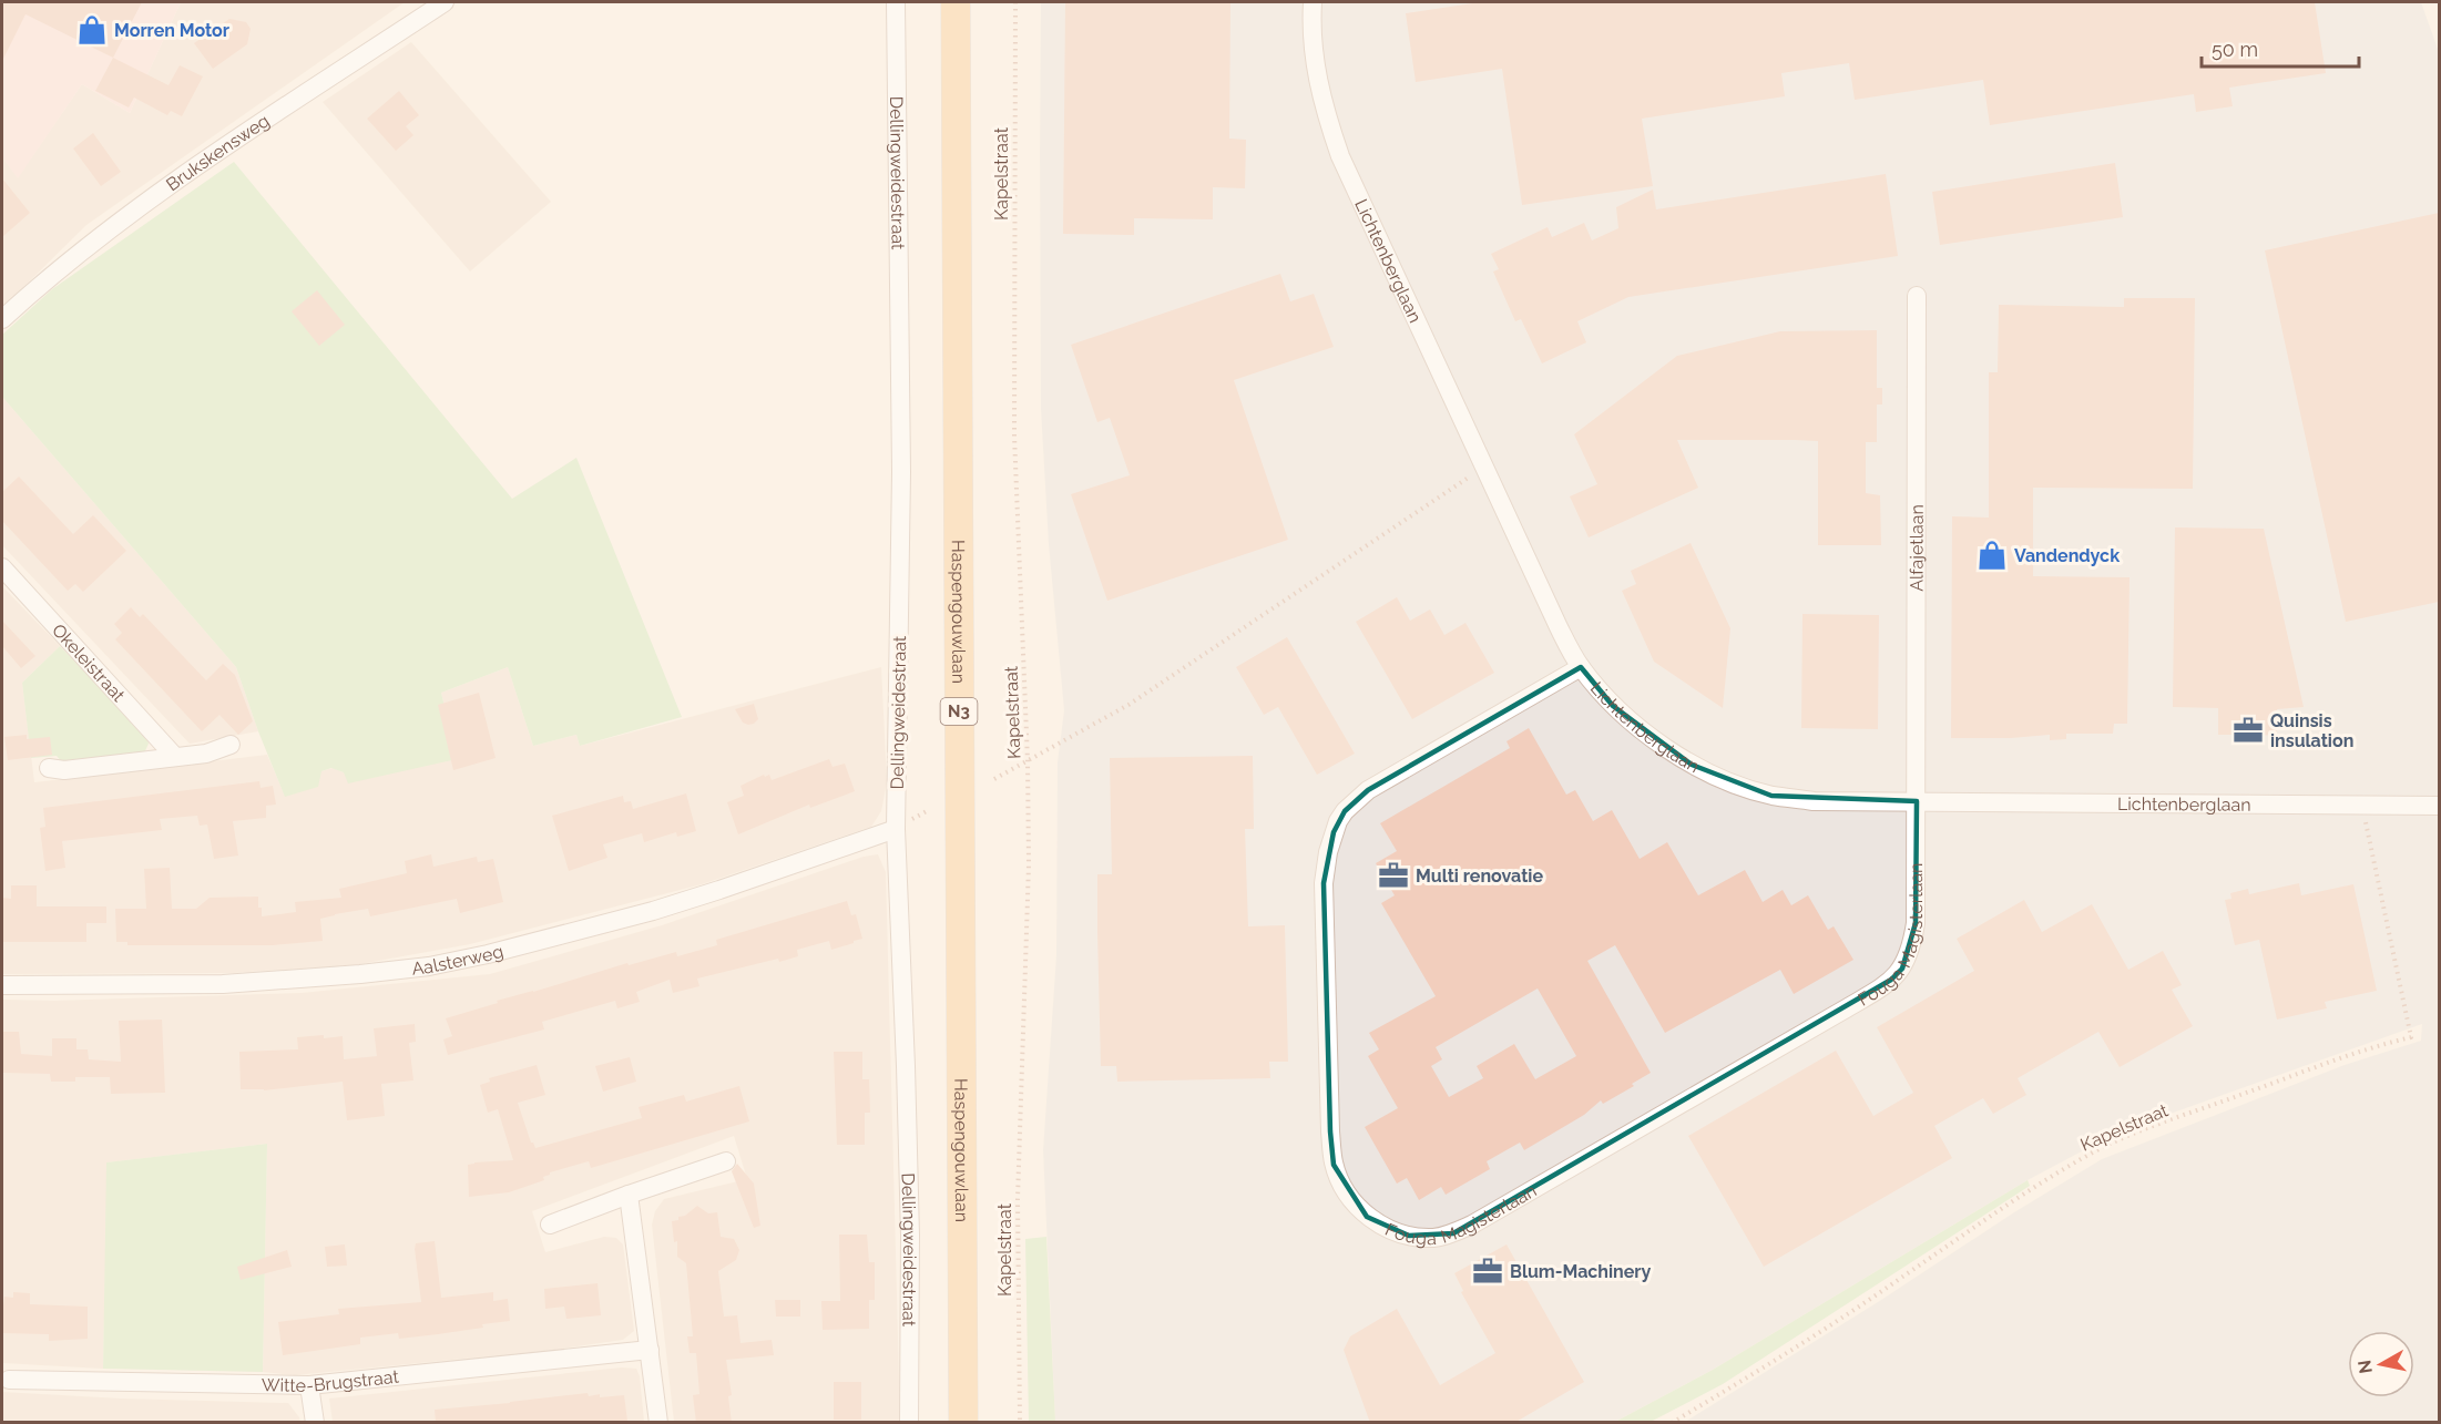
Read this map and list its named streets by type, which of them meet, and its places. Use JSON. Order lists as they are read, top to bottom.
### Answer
{
  "streets": {
    "main road": ["Haspengouwlaan", "N3"],
    "street": [
      "Brukskensweg",
      "Dellingweidestraat",
      "Lichtenberglaan",
      "Alfajetlaan",
      "Okeleistraat",
      "Fouga Magisterlaan",
      "Aalsterweg",
      "Witte-Brugstraat"
    ],
    "path": ["Kapelstraat"]
  },
  "crossings": [
    ["Dellingweidestraat", "Aalsterweg"],
    ["Kapelstraat", "Lichtenberglaan"],
    ["Lichtenberglaan", "Alfajetlaan"],
    ["Lichtenberglaan", "Fouga Magisterlaan"],
    ["Alfajetlaan", "Fouga Magisterlaan"]
  ],
  "places": {
    "shop": ["Morren Motor", "Vandendyck"],
    "office": ["Quinsis insulation", "Multi renovatie", "Blum-Machinery"]
  },
  "scale_bar": "50 m",
  "north": "left"
}
